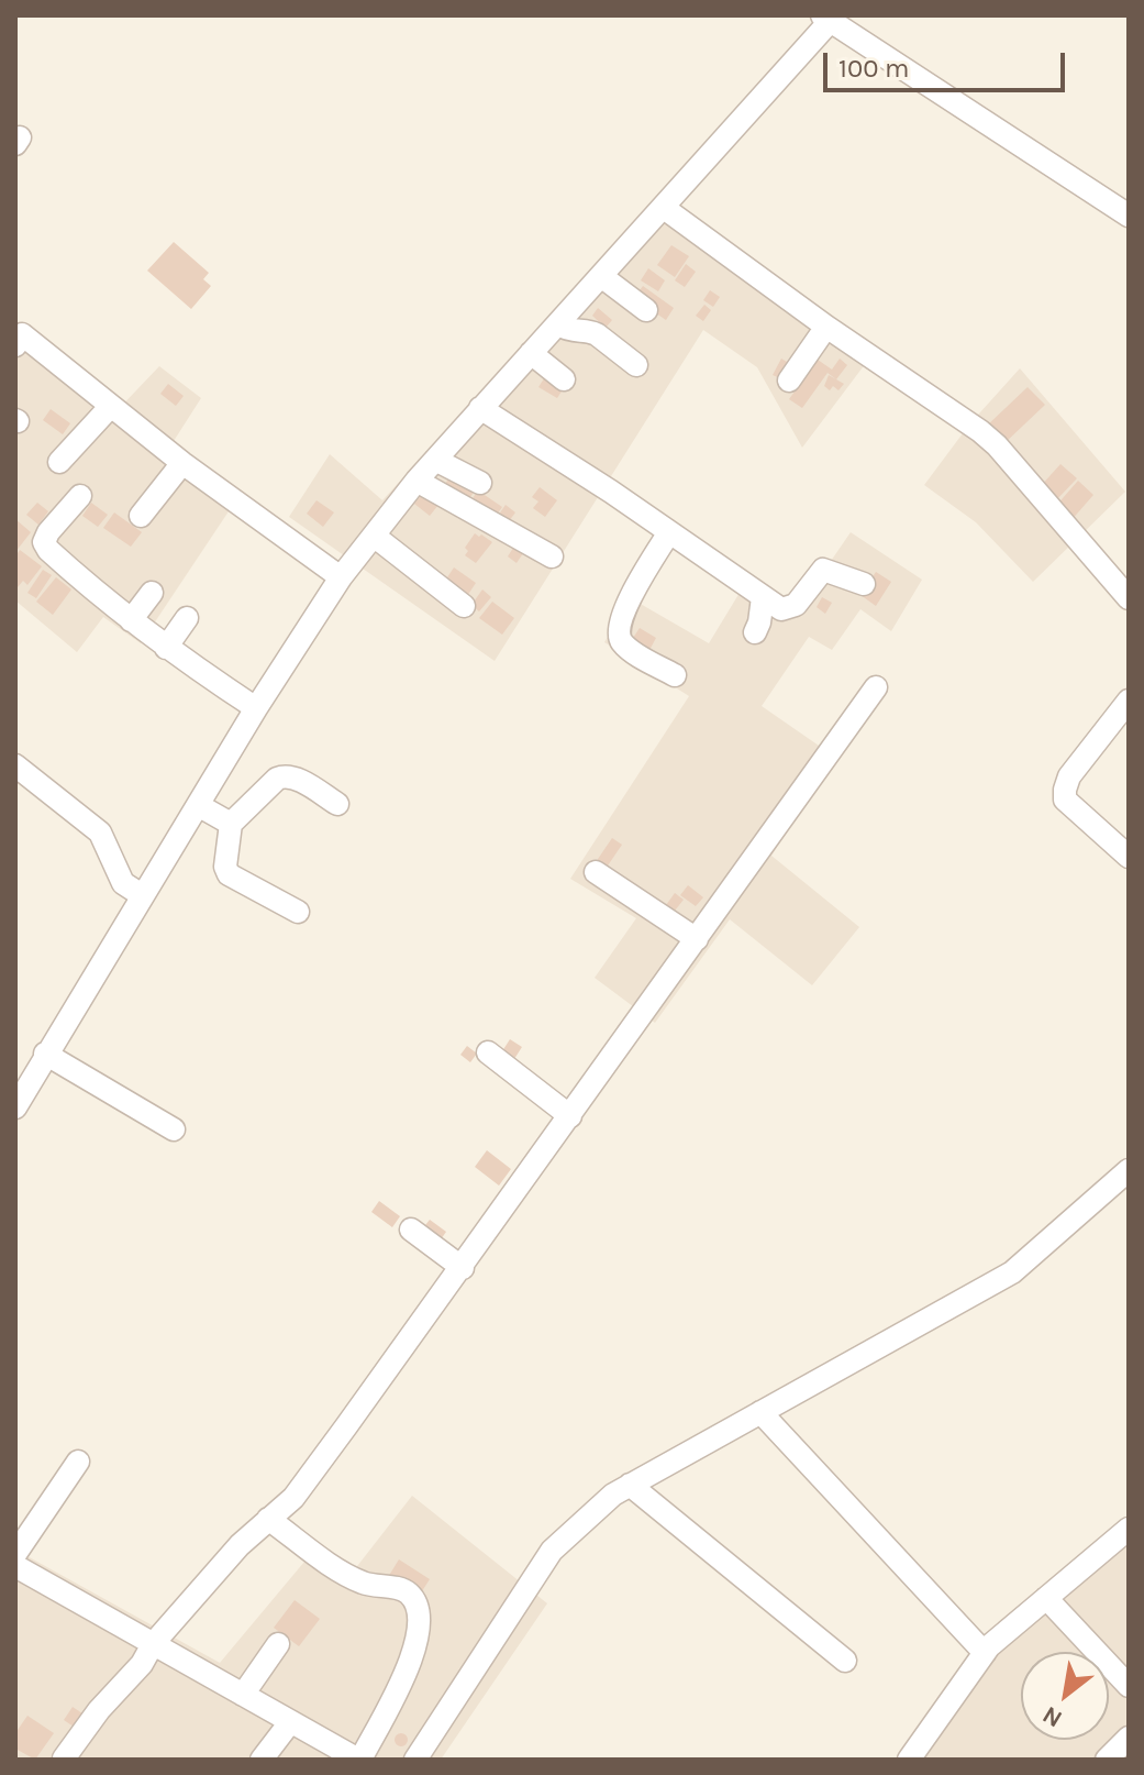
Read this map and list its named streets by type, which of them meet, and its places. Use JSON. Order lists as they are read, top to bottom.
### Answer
{
  "scale_bar": "100 m",
  "north": "bottom left"
}
